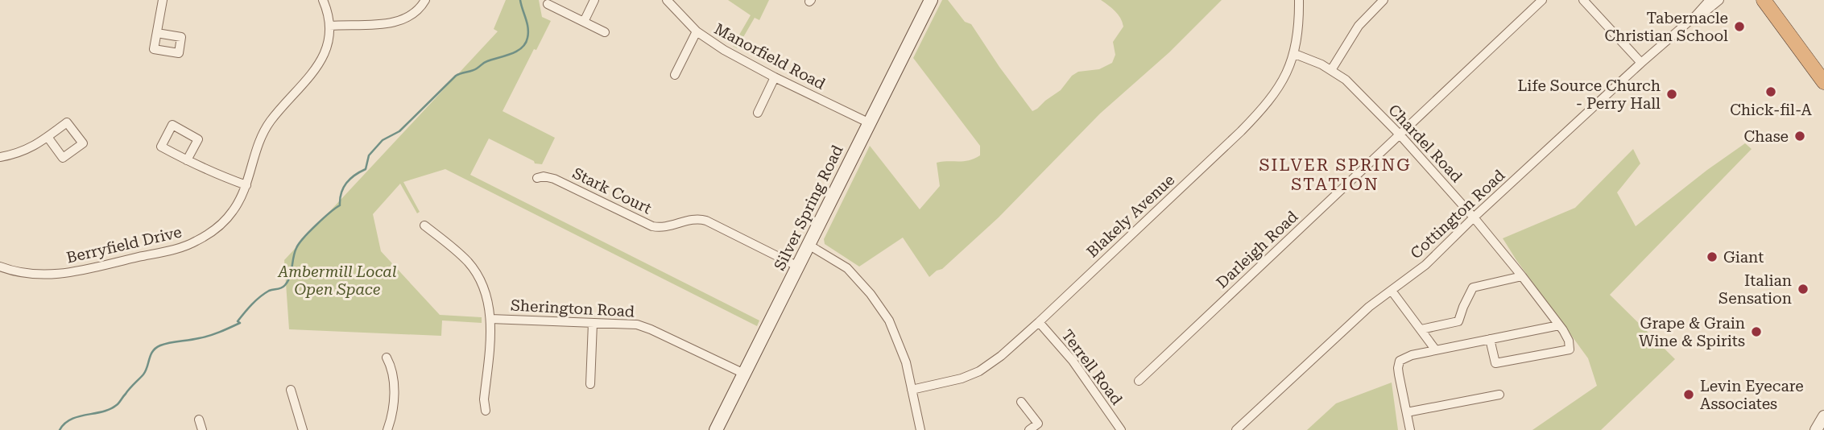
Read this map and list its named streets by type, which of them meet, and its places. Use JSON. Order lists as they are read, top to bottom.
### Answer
{
  "streets": {
    "main road": ["Silver Spring Road"],
    "street": [
      "Manorfield Road",
      "Chardel Road",
      "Stark Court",
      "Cottington Road",
      "Blakely Avenue",
      "Berryfield Drive",
      "Darleigh Road",
      "Sherington Road",
      "Terrell Road"
    ]
  },
  "crossings": [
    ["Manorfield Road", "Silver Spring Road"],
    ["Chardel Road", "Cottington Road"],
    ["Chardel Road", "Blakely Avenue"],
    ["Chardel Road", "Darleigh Road"],
    ["Stark Court", "Silver Spring Road"],
    ["Silver Spring Road", "Sherington Road"],
    ["Blakely Avenue", "Terrell Road"]
  ],
  "districts": ["SILVER SPRING STATION"],
  "parks": ["Ambermill Local Open Space"],
  "places": [
    "Tabernacle Christian School",
    "Chick-fil-A",
    "Life Source Church - Perry Hall",
    "Chase",
    "Giant",
    "Italian Sensation",
    "Grape & Grain Wine & Spirits",
    "Levin Eyecare Associates"
  ]
}
